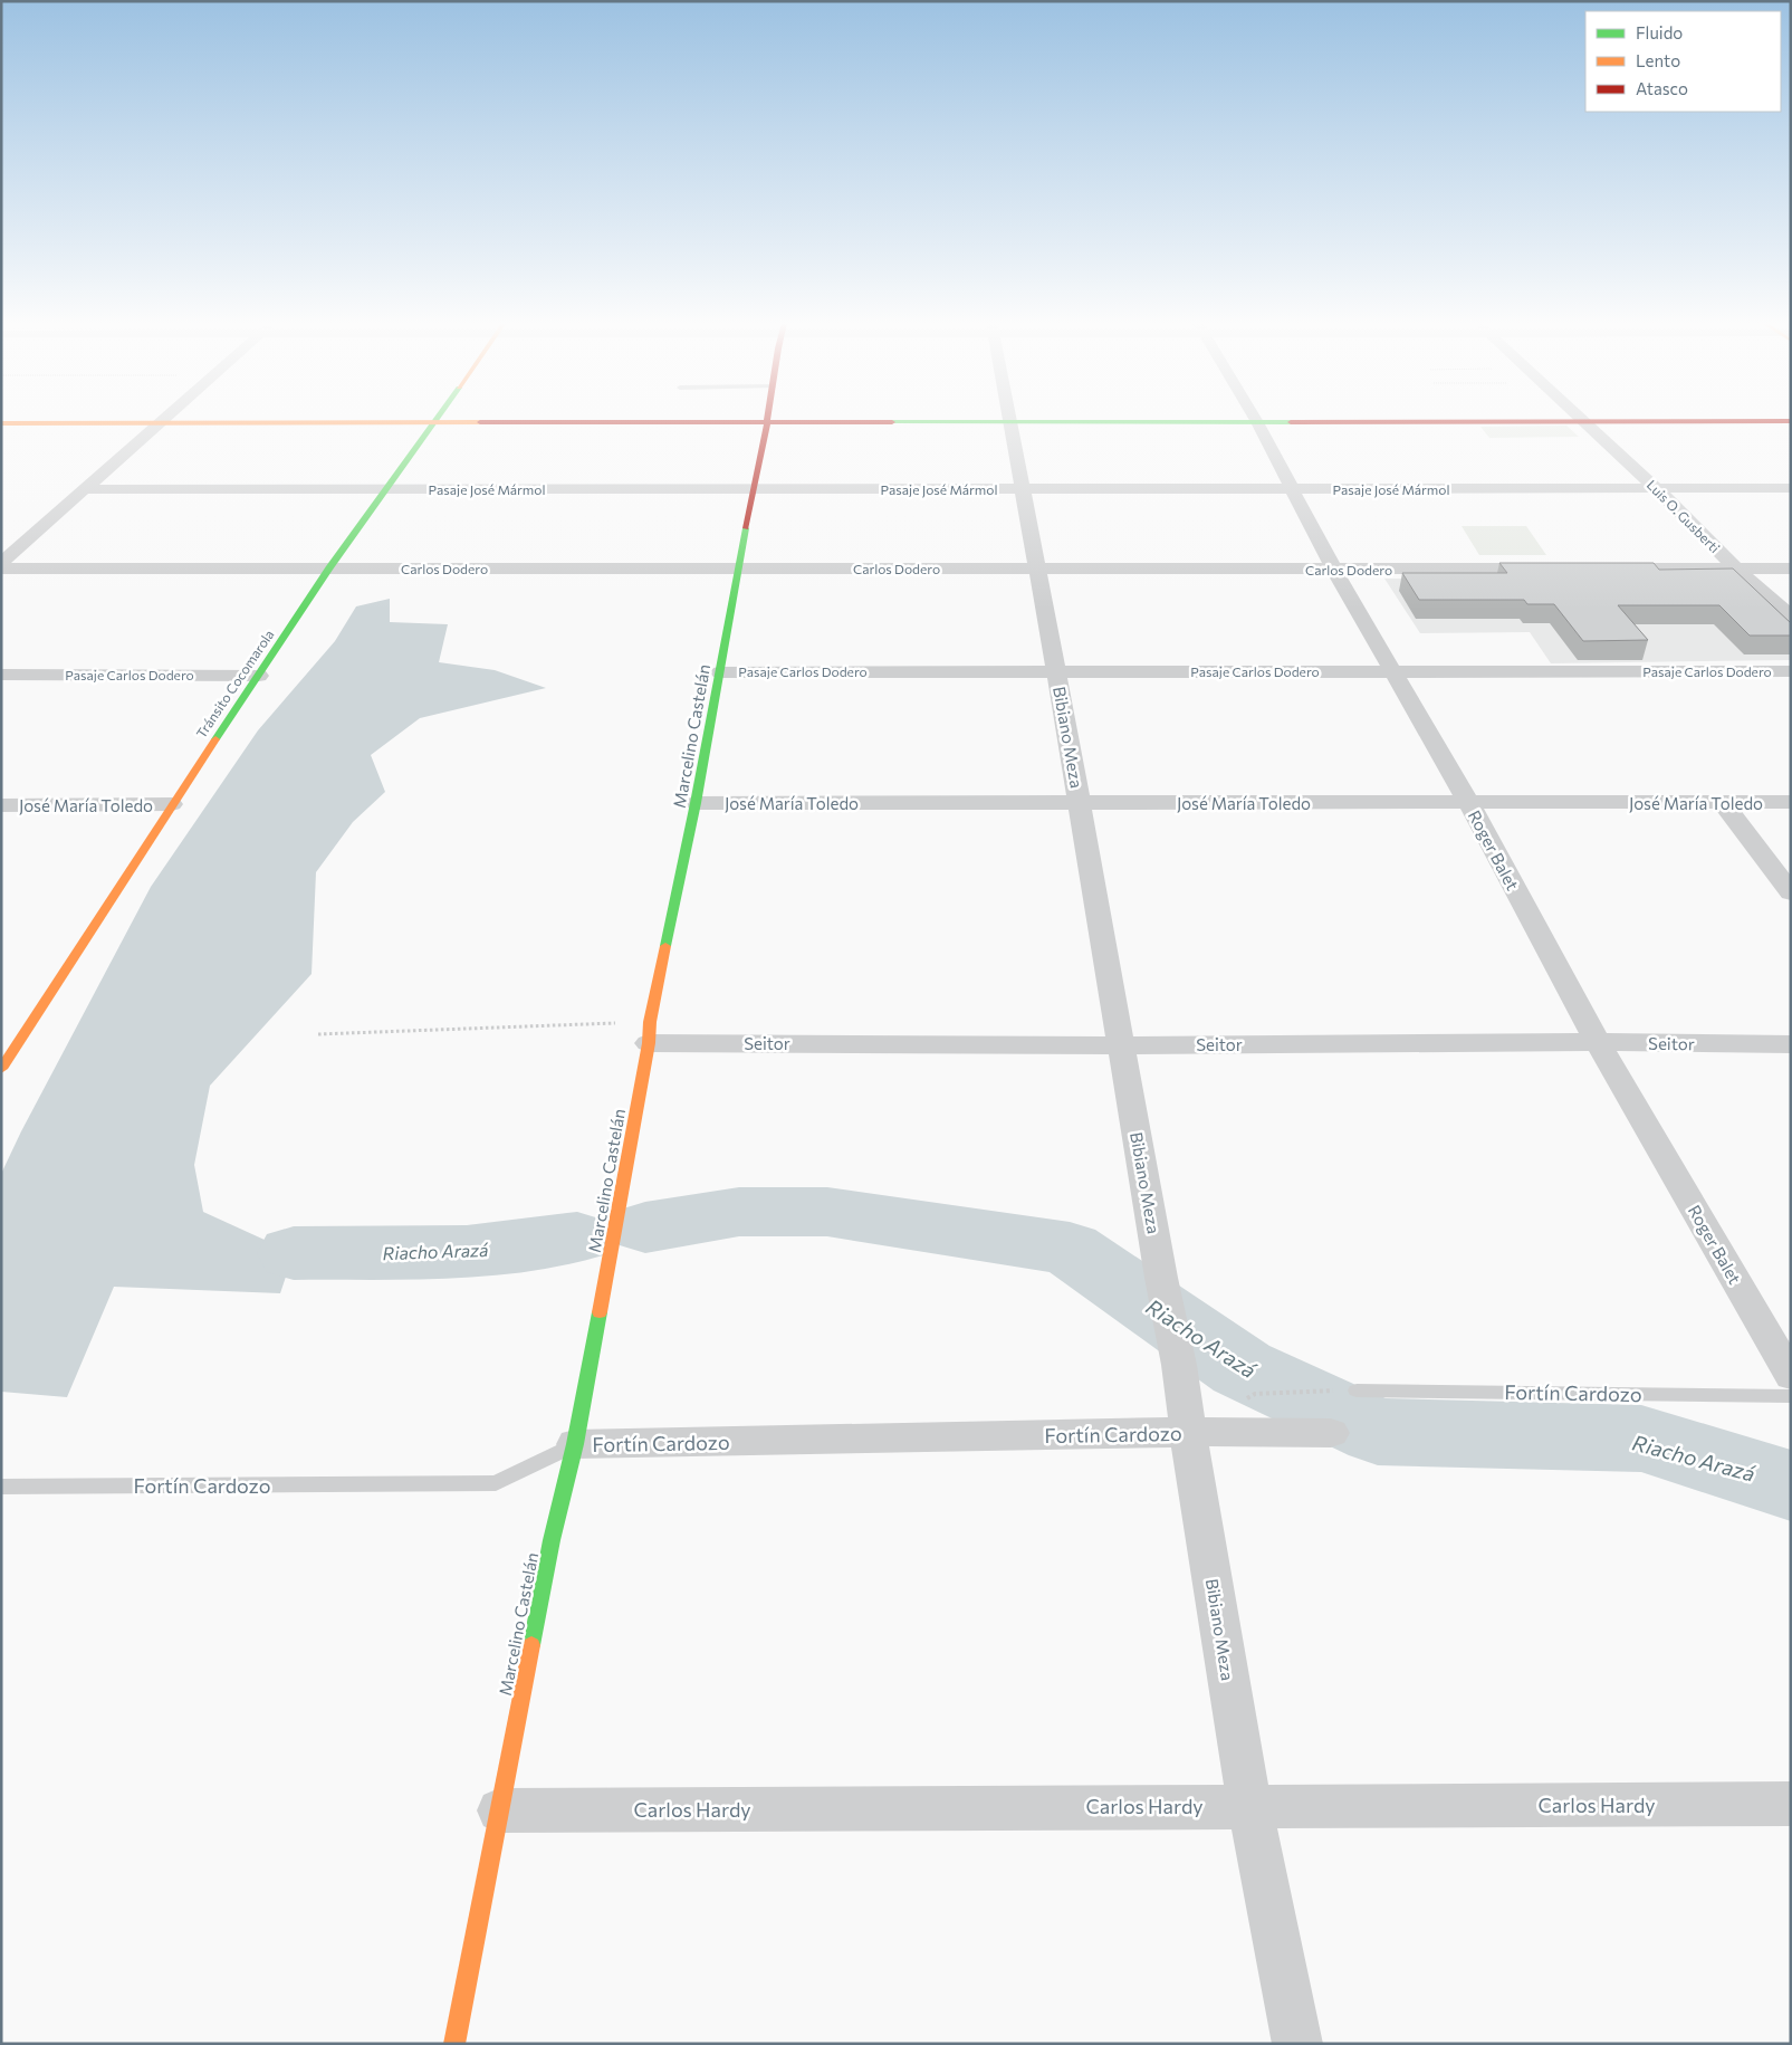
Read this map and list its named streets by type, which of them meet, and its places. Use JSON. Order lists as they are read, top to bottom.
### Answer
{
  "streets": {
    "street": [
      "Pasaje José Mármol",
      "Luis O. Gusberti",
      "Carlos Dodero",
      "Pasaje Carlos Dodero",
      "Tránsito Cocomarola",
      "Marcelino Castelán",
      "Bibiano Meza",
      "José María Toledo",
      "Roger Balet",
      "Seitor",
      "Fortín Cardozo",
      "Carlos Hardy"
    ]
  },
  "crossings": [
    ["Pasaje José Mármol", "Luis O. Gusberti"],
    ["Pasaje José Mármol", "Tránsito Cocomarola"],
    ["Pasaje José Mármol", "Marcelino Castelán"],
    ["Pasaje José Mármol", "Bibiano Meza"],
    ["Pasaje José Mármol", "Roger Balet"],
    ["Carlos Dodero", "Tránsito Cocomarola"],
    ["Carlos Dodero", "Marcelino Castelán"],
    ["Carlos Dodero", "Bibiano Meza"],
    ["Carlos Dodero", "Roger Balet"],
    ["Pasaje Carlos Dodero", "Tránsito Cocomarola"],
    ["Pasaje Carlos Dodero", "Marcelino Castelán"],
    ["Pasaje Carlos Dodero", "Bibiano Meza"],
    ["Pasaje Carlos Dodero", "Roger Balet"],
    ["Tránsito Cocomarola", "José María Toledo"],
    ["Marcelino Castelán", "José María Toledo"],
    ["Marcelino Castelán", "Seitor"],
    ["Marcelino Castelán", "Fortín Cardozo"],
    ["Marcelino Castelán", "Carlos Hardy"],
    ["Bibiano Meza", "José María Toledo"],
    ["Bibiano Meza", "Seitor"],
    ["Bibiano Meza", "Fortín Cardozo"],
    ["Bibiano Meza", "Carlos Hardy"],
    ["José María Toledo", "Roger Balet"],
    ["Roger Balet", "Seitor"]
  ],
  "water": ["Riacho Arazá"],
  "legend": ["Fluido", "Lento", "Atasco"]
}
